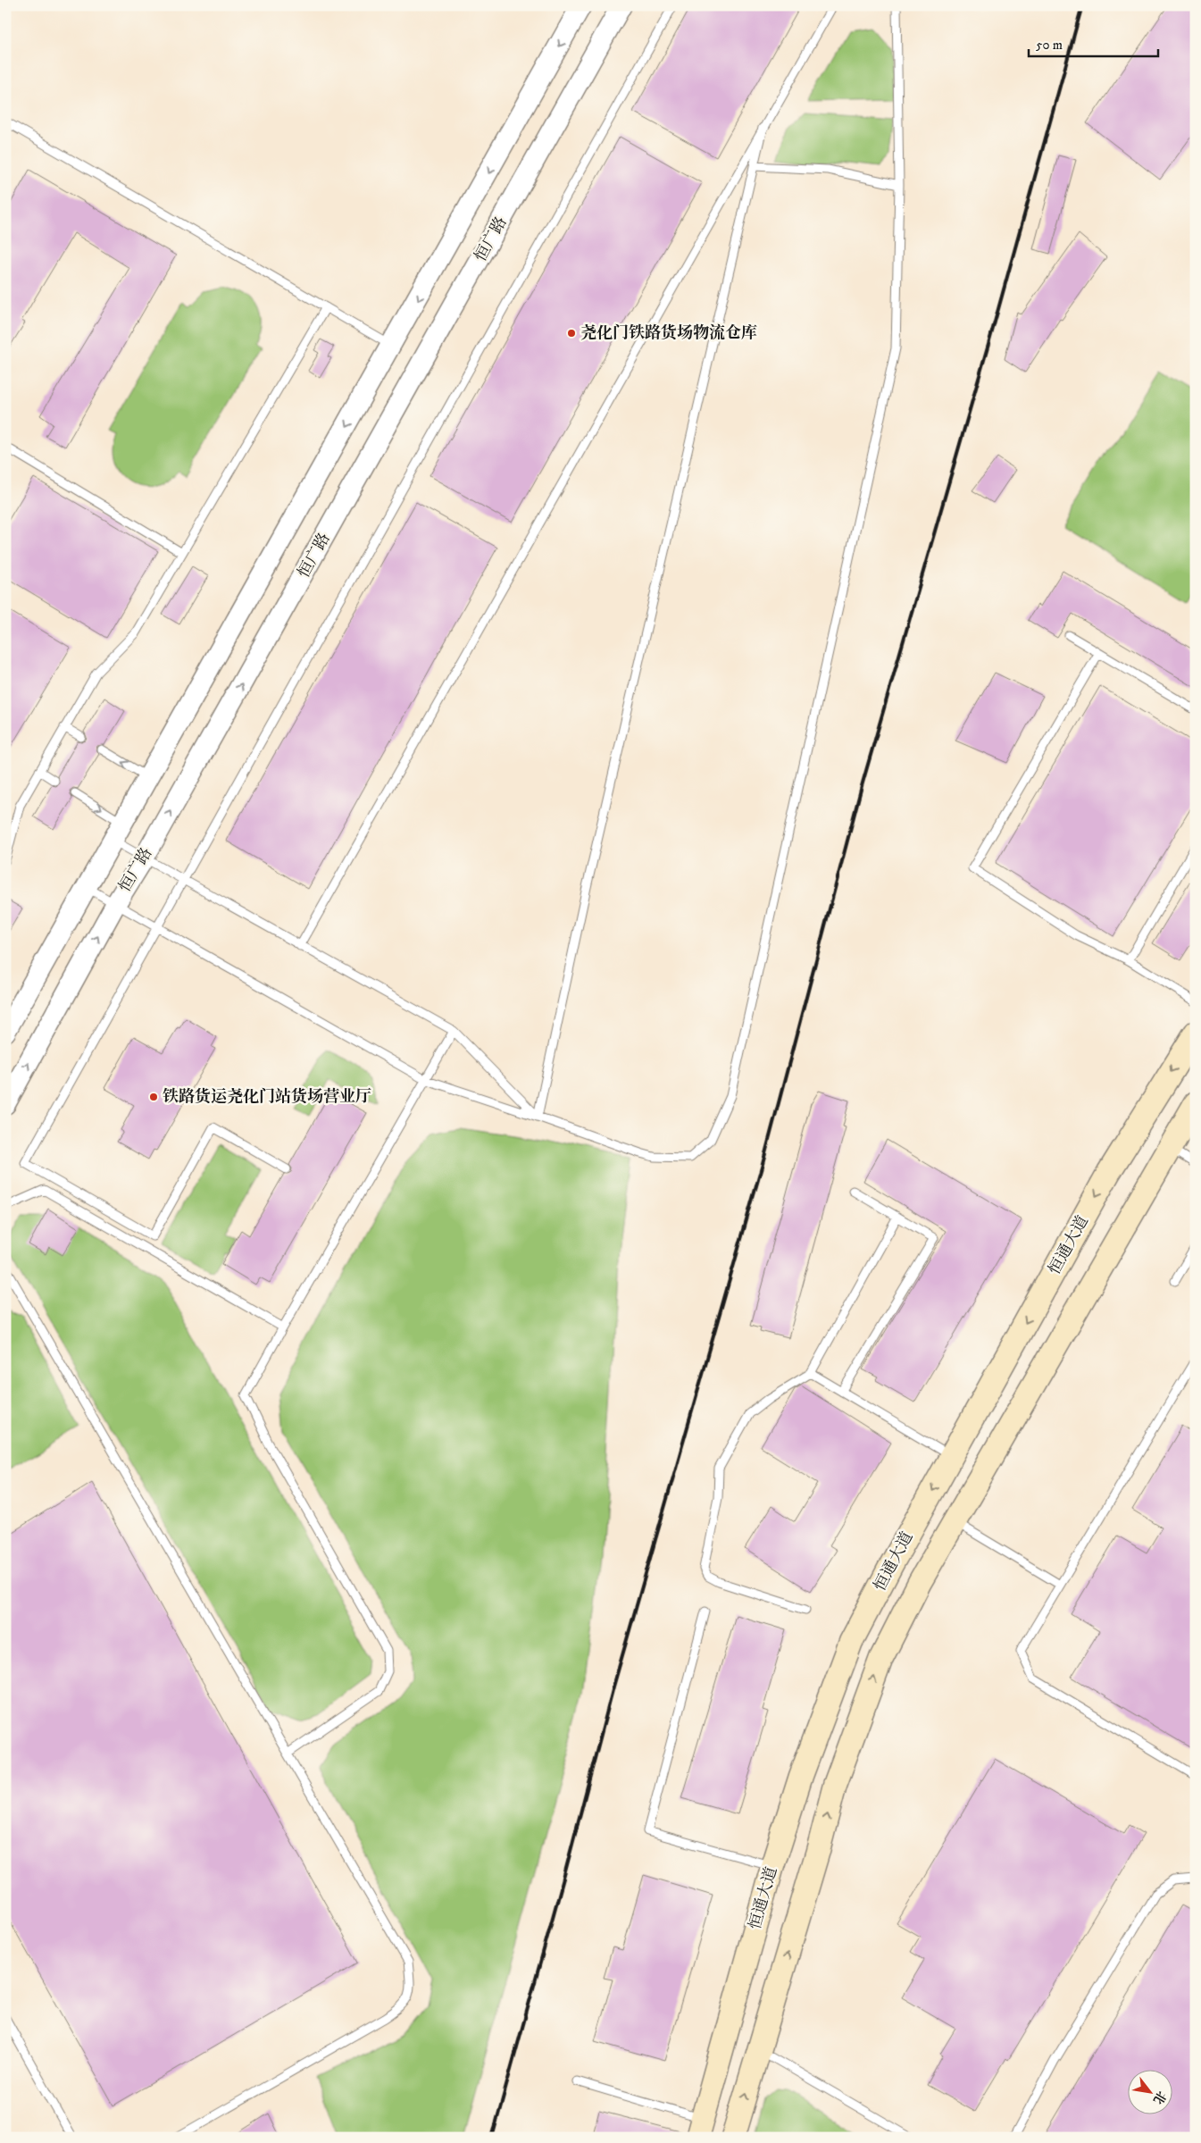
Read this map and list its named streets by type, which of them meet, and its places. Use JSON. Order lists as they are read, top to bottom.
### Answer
{
  "streets": {
    "main road": ["恒通大道"],
    "street": ["恒广路"]
  },
  "places": ["尧化门铁路货场物流仓库", "铁路货运尧化门站货场营业厅"],
  "scale_bar": "50 m",
  "north": "bottom right"
}
